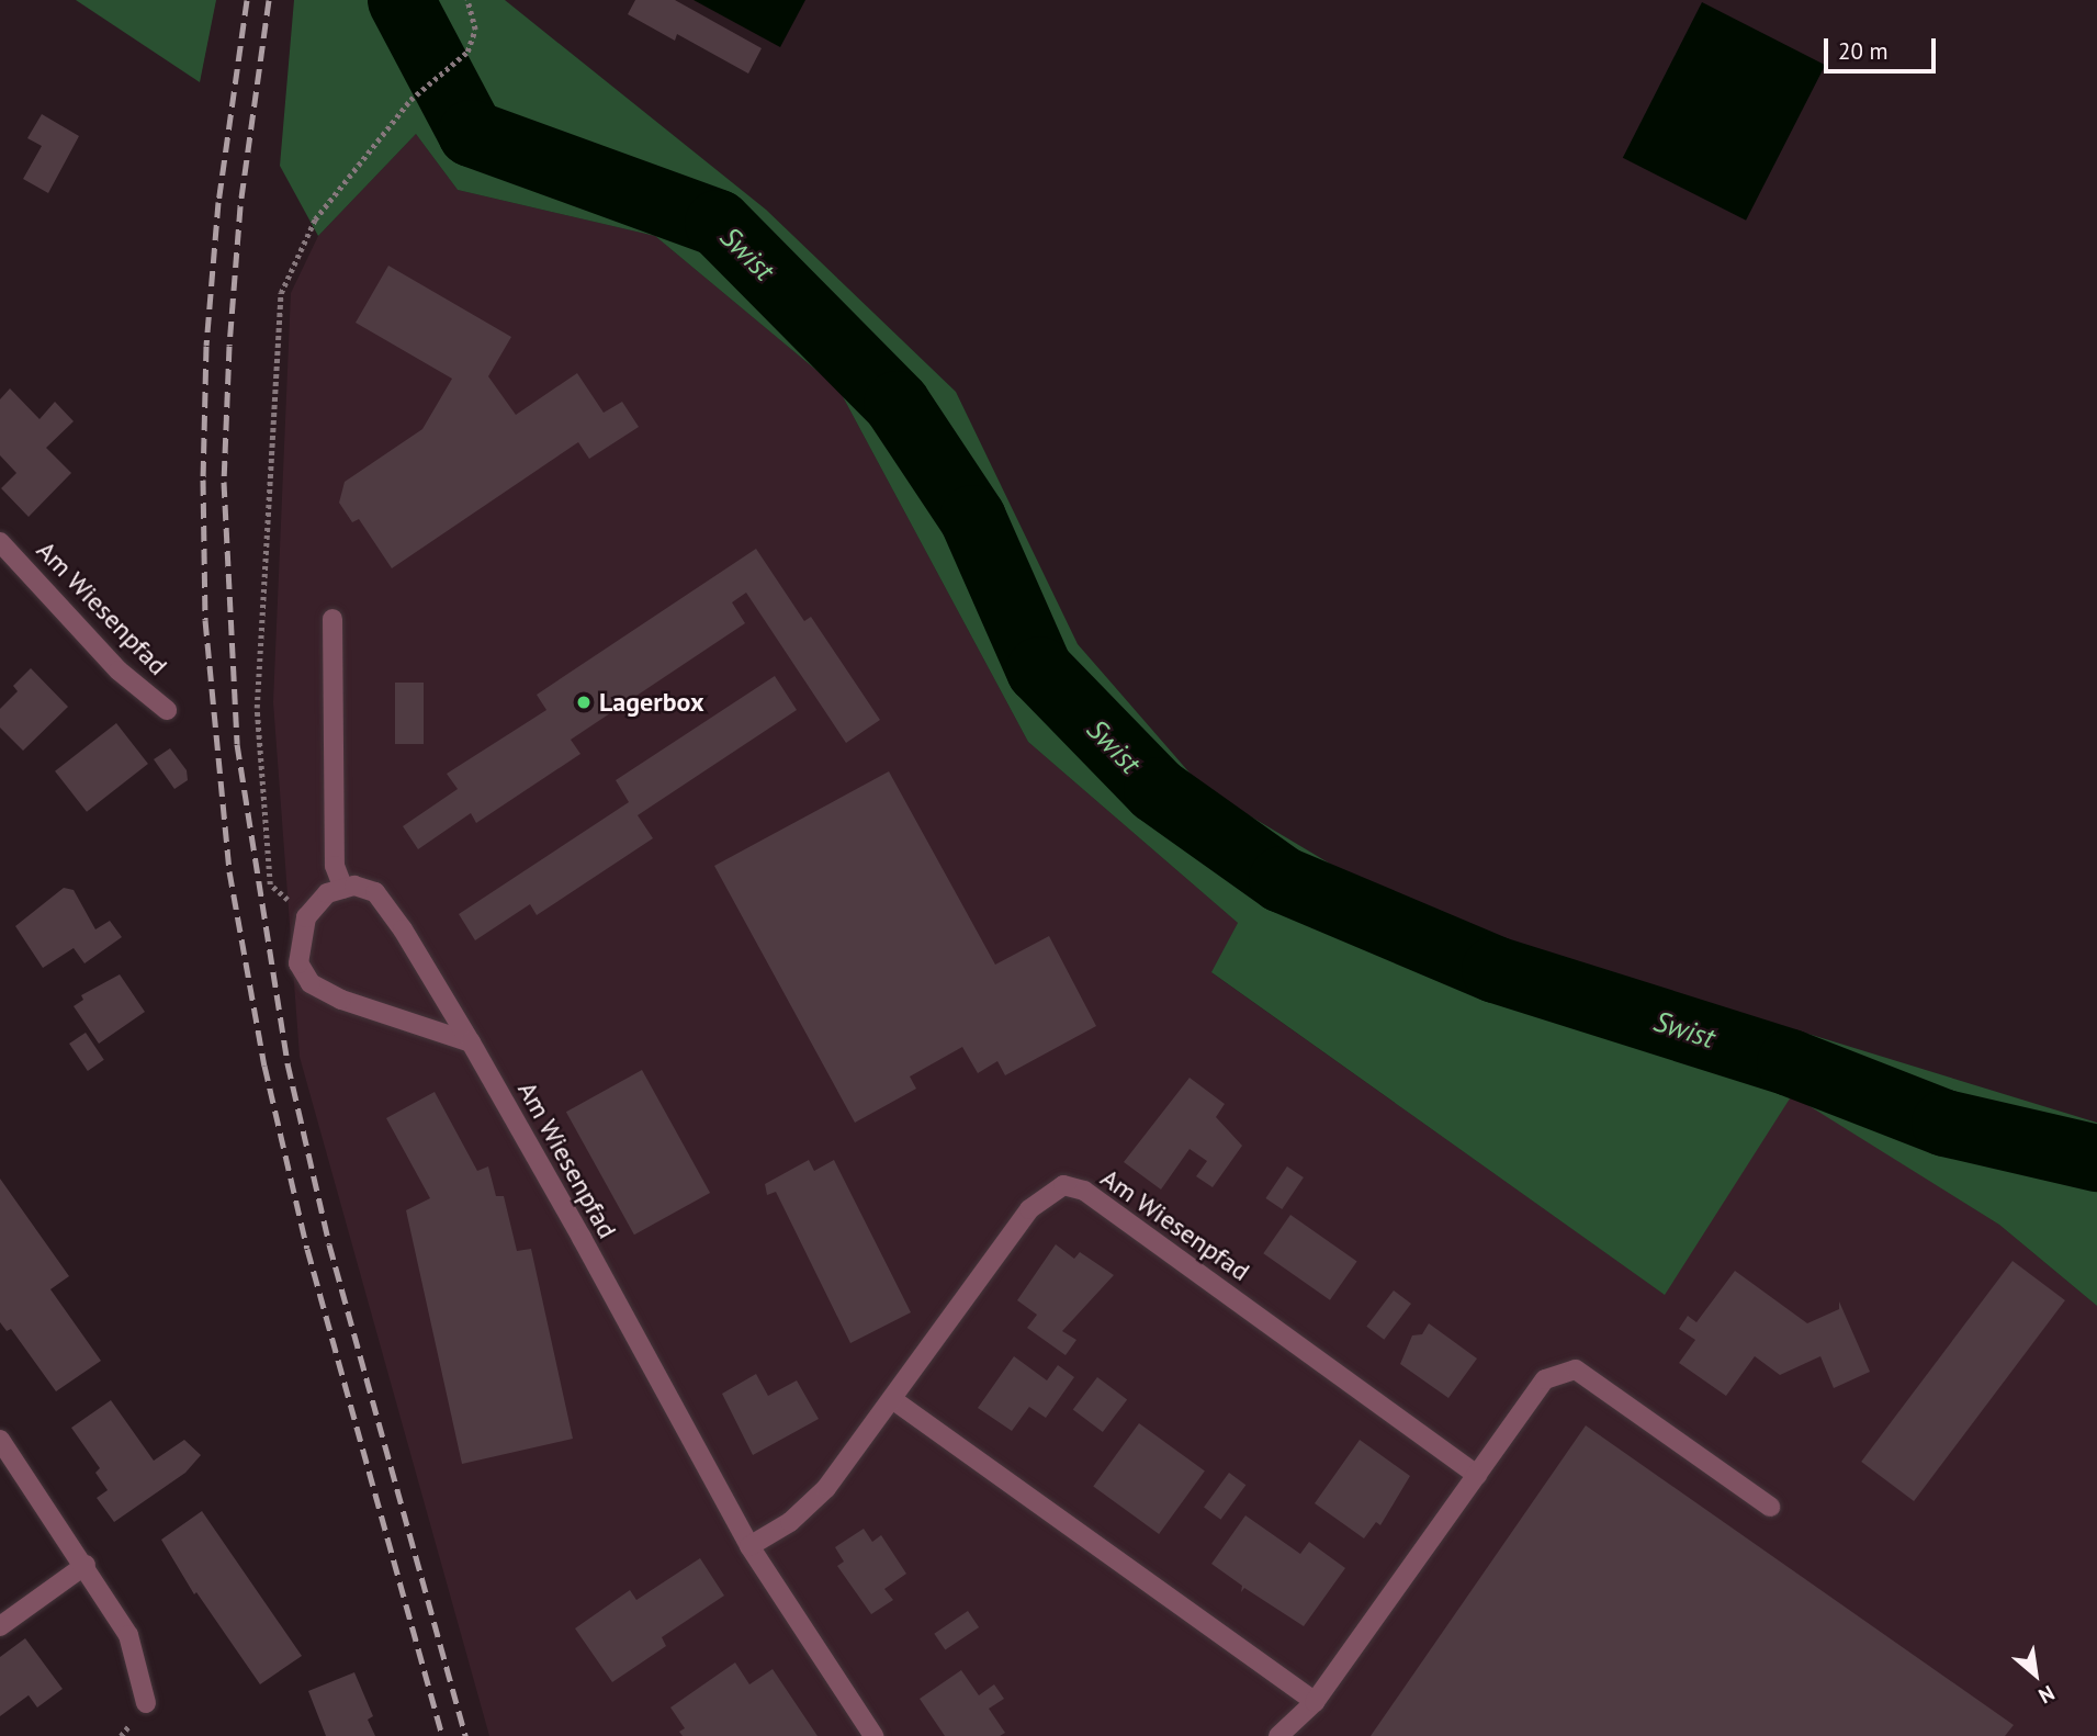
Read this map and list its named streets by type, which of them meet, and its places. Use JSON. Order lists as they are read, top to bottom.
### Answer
{
  "streets": {
    "street": ["Am Wiesenpfad"]
  },
  "water": ["Swist"],
  "places": ["Lagerbox"],
  "scale_bar": "20 m",
  "north": "bottom right"
}
